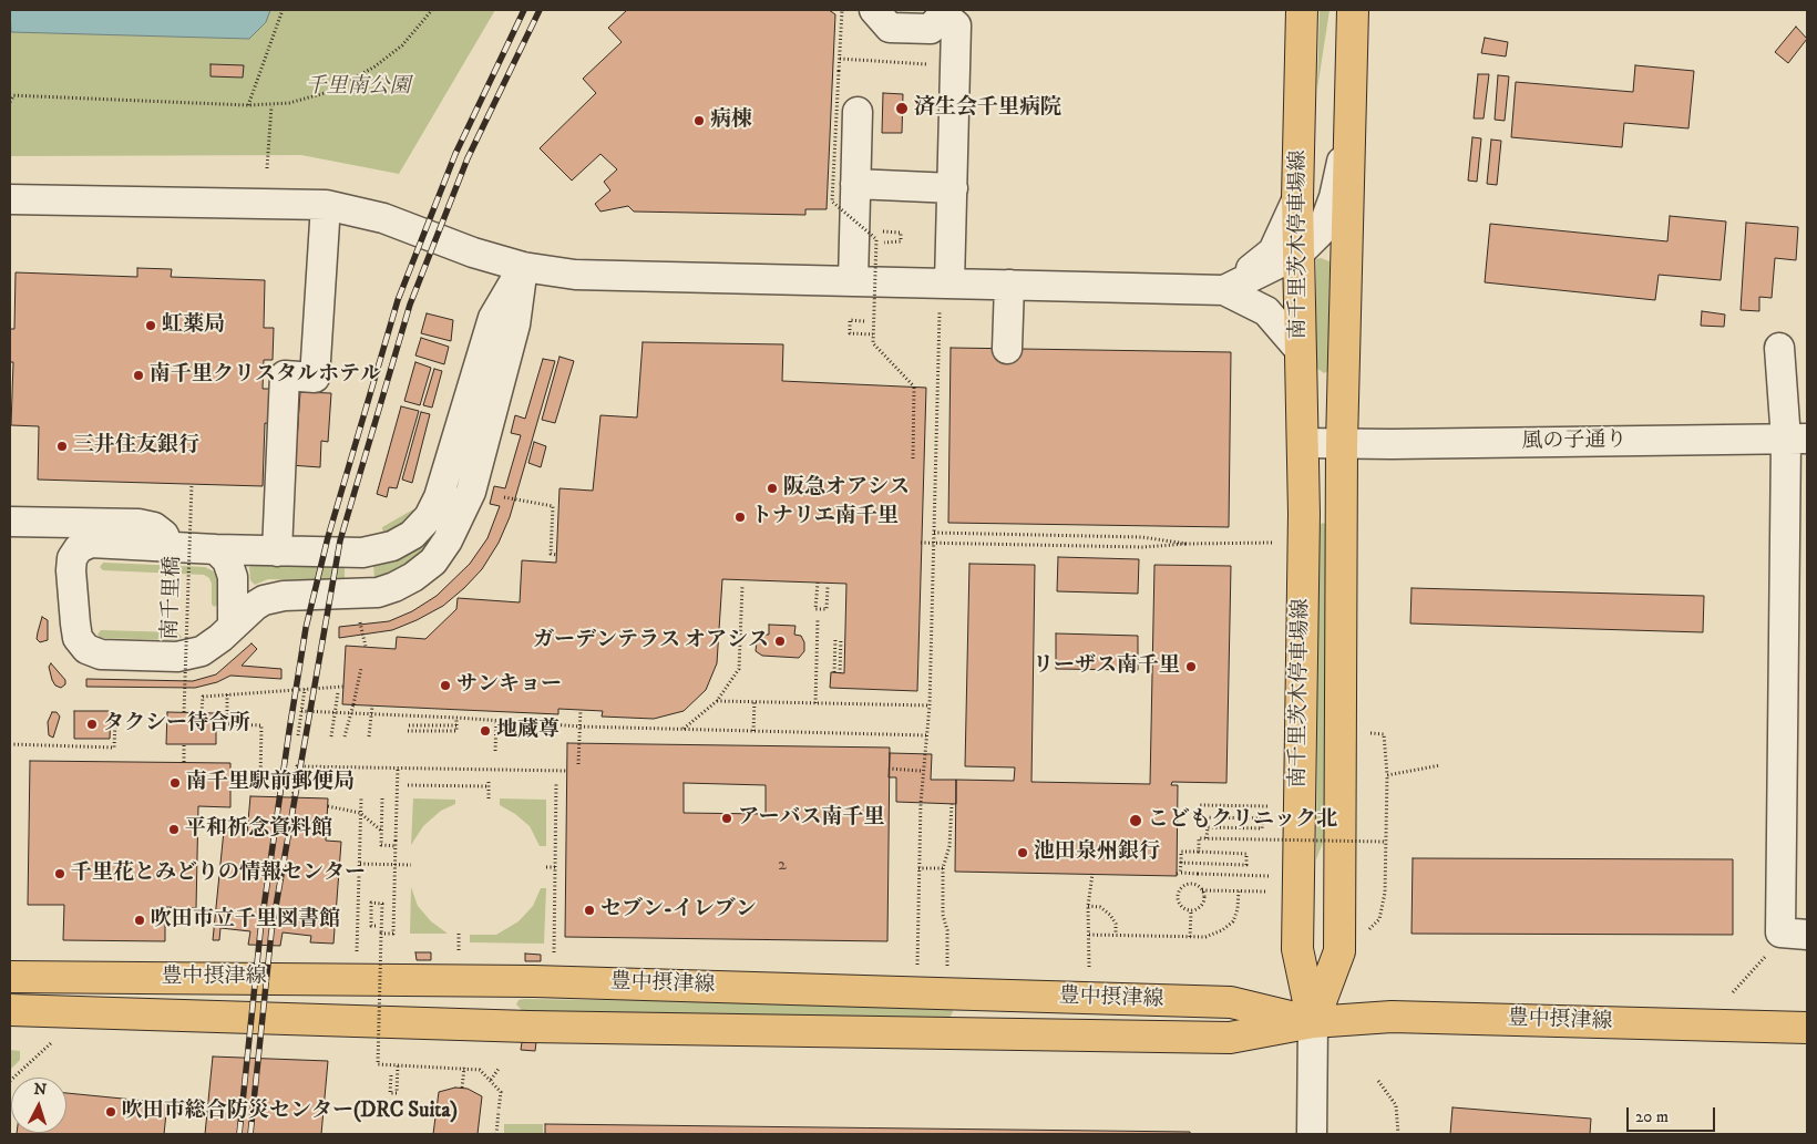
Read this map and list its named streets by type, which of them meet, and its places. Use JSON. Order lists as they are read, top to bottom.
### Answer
{
  "streets": {
    "main road": ["南千里茨木停車場線", "豊中摂津線"],
    "street": ["風の子通り"],
    "path": ["南千里橋"]
  },
  "crossings": [
    ["南千里茨木停車場線", "風の子通り"],
    ["南千里茨木停車場線", "豊中摂津線"]
  ],
  "parks": ["千里南公園"],
  "places": [
    "済生会千里病院",
    "病棟",
    "虹薬局",
    "南千里クリスタルホテル",
    "三井住友銀行",
    "阪急オアシス",
    "トナリエ南千里",
    "ガーデンテラス オアシス",
    "リーザス南千里",
    "サンキョー",
    "タクシー待合所",
    "地蔵尊",
    "南千里駅前郵便局",
    "アーバス南千里",
    "こどもクリニック北",
    "平和祈念資料館",
    "池田泉州銀行",
    "千里花とみどりの情報センター",
    "セブン-イレブン",
    "吹田市立千里図書館",
    "吹田市総合防災センター(DRC Suita)"
  ],
  "house_numbers": ["2"],
  "scale_bar": "20 m",
  "north": "top"
}
